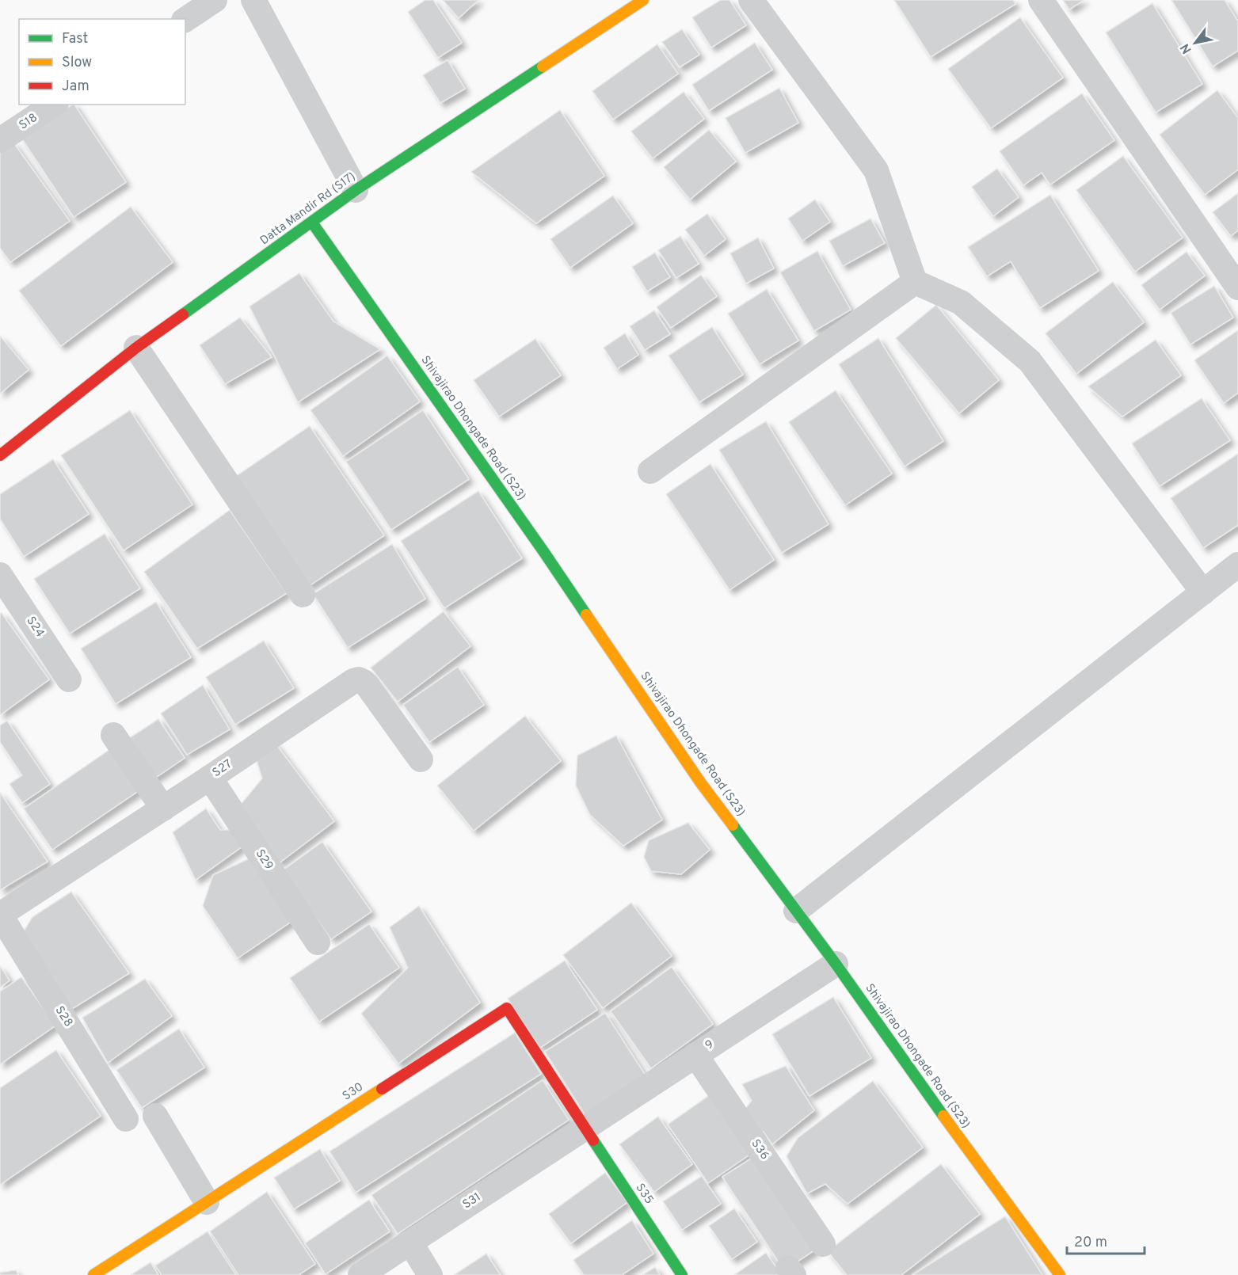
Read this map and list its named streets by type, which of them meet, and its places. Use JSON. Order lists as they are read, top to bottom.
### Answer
{
  "streets": {
    "street": [
      "S18",
      "Datta Mandir Rd (S17)",
      "Shivajirao Dhongade Road (S23)",
      "S24",
      "S27",
      "S29",
      "S28",
      "9",
      "S30",
      "S36",
      "S35",
      "S31"
    ]
  },
  "crossings": [
    ["Datta Mandir Rd (S17)", "Shivajirao Dhongade Road (S23)"],
    ["Shivajirao Dhongade Road (S23)", "9"],
    ["S27", "S29"],
    ["S27", "S28"],
    ["9", "S30"],
    ["9", "S36"],
    ["9", "S35"],
    ["9", "S31"],
    ["S30", "S35"],
    ["S30", "S31"],
    ["S35", "S31"]
  ],
  "legend": ["Fast", "Slow", "Jam"],
  "scale_bar": "20 m",
  "north": "bottom left"
}
